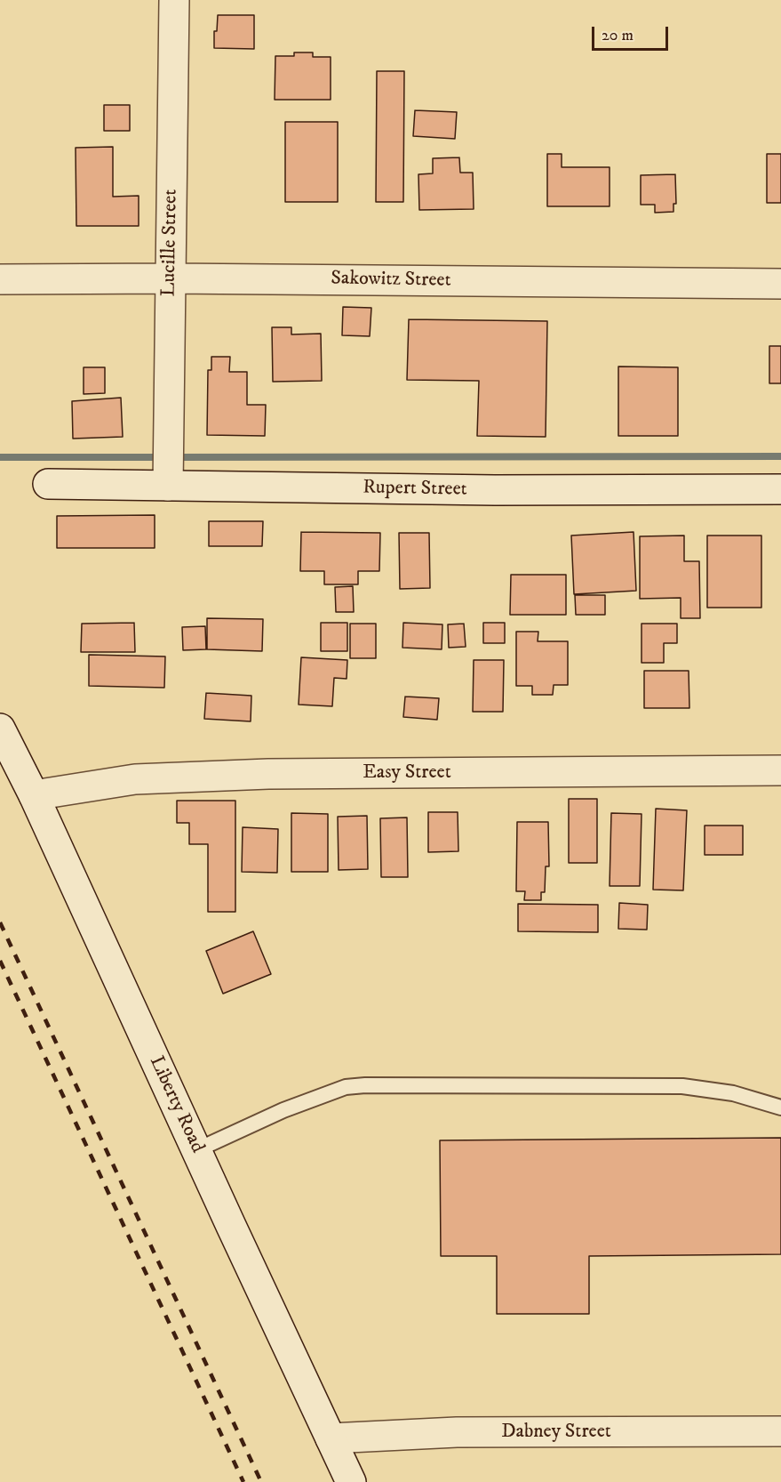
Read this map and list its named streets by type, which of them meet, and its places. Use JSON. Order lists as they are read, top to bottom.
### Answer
{
  "streets": {
    "street": [
      "Lucille Street",
      "Sakowitz Street",
      "Rupert Street",
      "Easy Street",
      "Liberty Road",
      "Dabney Street"
    ]
  },
  "crossings": [
    ["Lucille Street", "Sakowitz Street"],
    ["Lucille Street", "Rupert Street"],
    ["Easy Street", "Liberty Road"],
    ["Liberty Road", "Dabney Street"]
  ],
  "scale_bar": "20 m"
}
